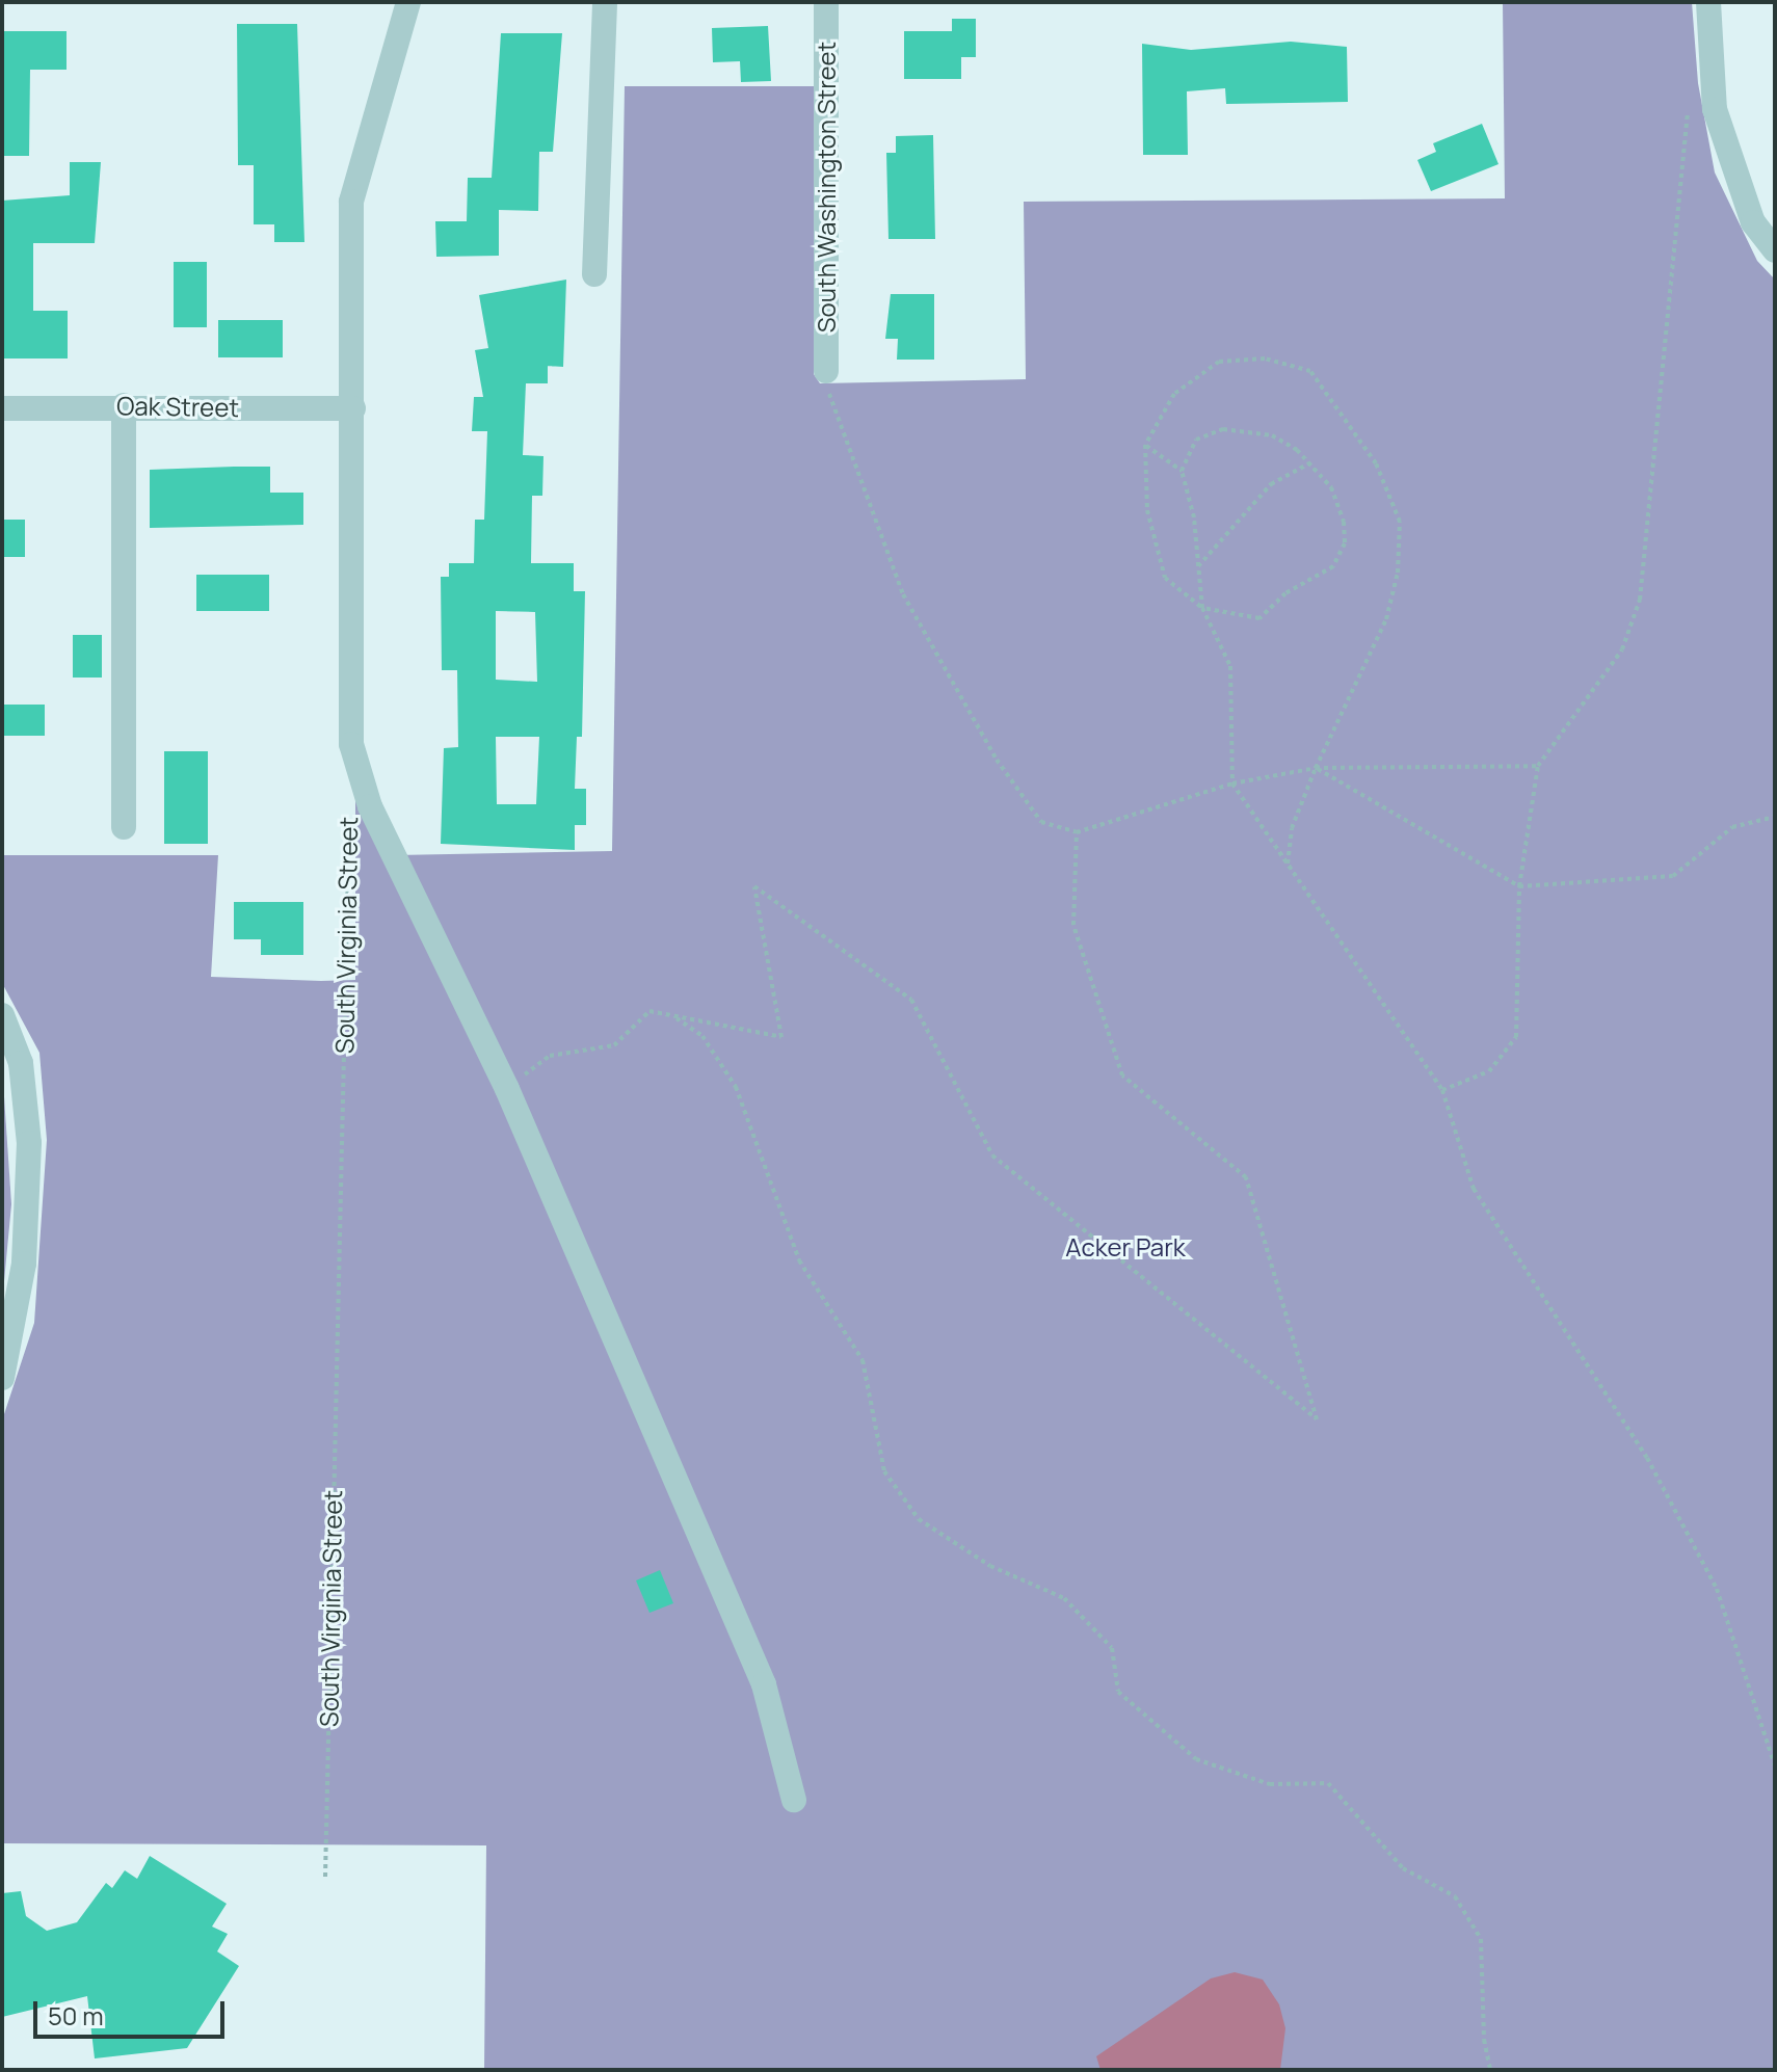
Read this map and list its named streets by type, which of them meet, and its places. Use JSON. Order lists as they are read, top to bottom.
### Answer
{
  "streets": {
    "street": ["South Washington Street", "Oak Street"],
    "path": ["South Virginia Street"]
  },
  "parks": ["Acker Park"],
  "scale_bar": "50 m"
}
